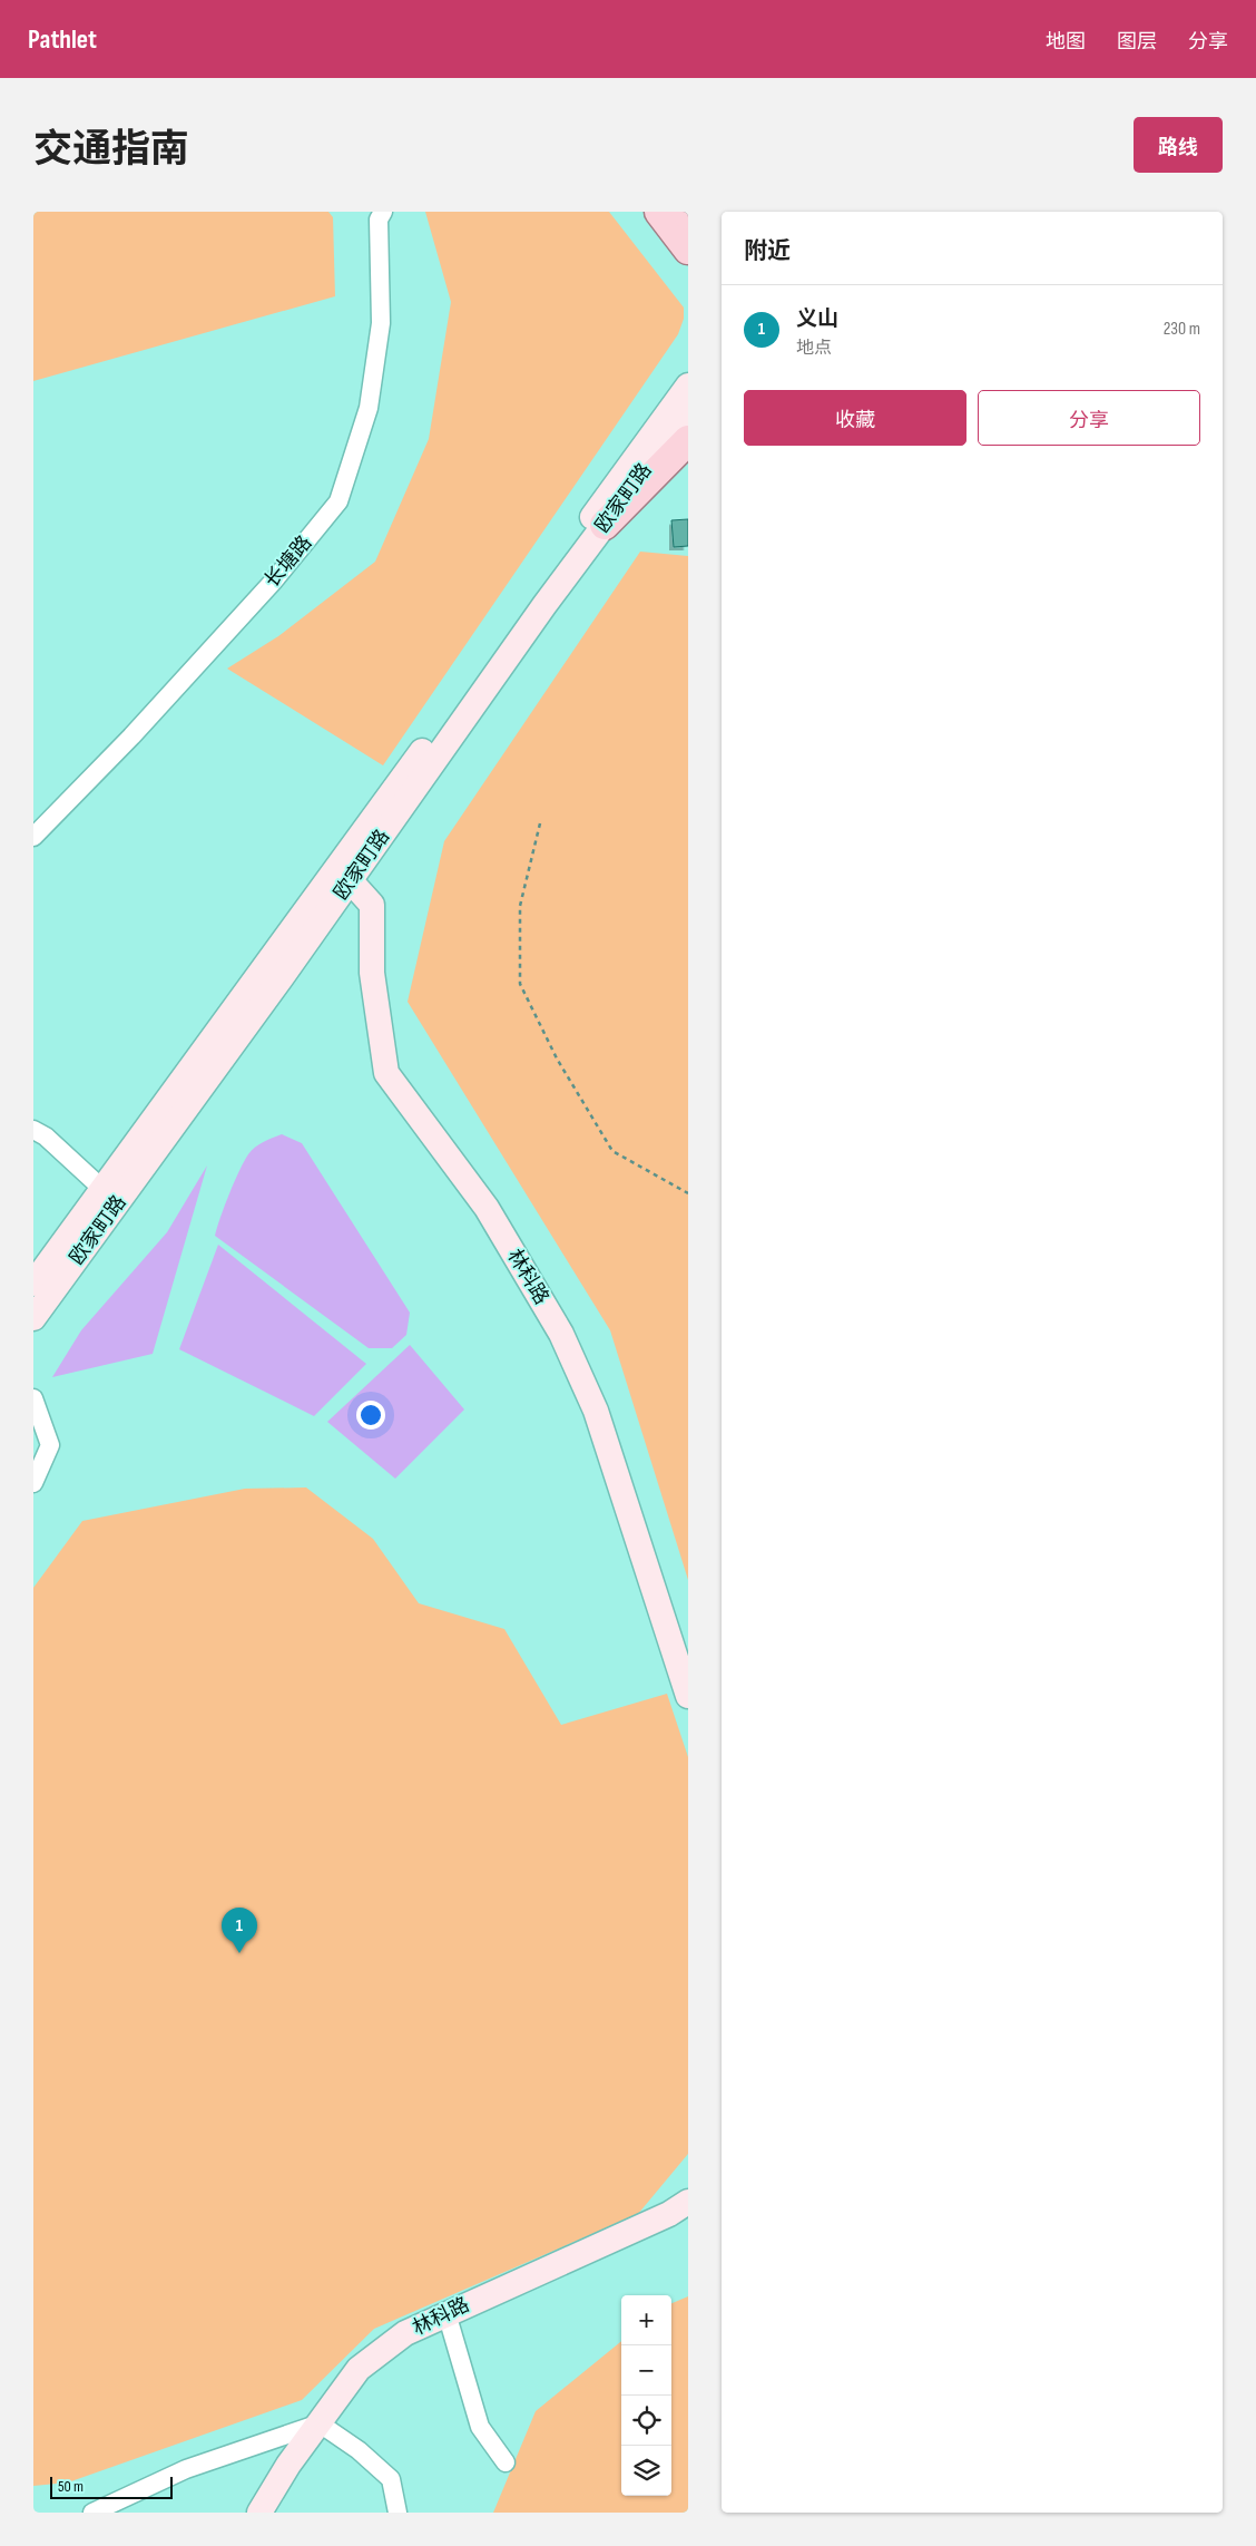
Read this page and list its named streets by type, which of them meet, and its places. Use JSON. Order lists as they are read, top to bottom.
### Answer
{
  "streets": {
    "main road": ["欧家町路", "林科路"],
    "street": ["长塘路"]
  },
  "crossings": [
    ["欧家町路", "林科路"]
  ],
  "scale_bar": "50 m",
  "page": {
    "header": "Pathlet",
    "nav": ["地图", "图层", "分享"],
    "title": "交通指南",
    "buttons": [
      "路线",
      ["收藏", "分享"]
    ],
    "heading": "附近",
    "list": [
      {
        "mark": "1",
        "name": "义山",
        "note": "地点",
        "value": "230 m"
      }
    ],
    "pins": "1",
    "map_buttons": ["+", "−"],
    "scale": "50 m"
  }
}
